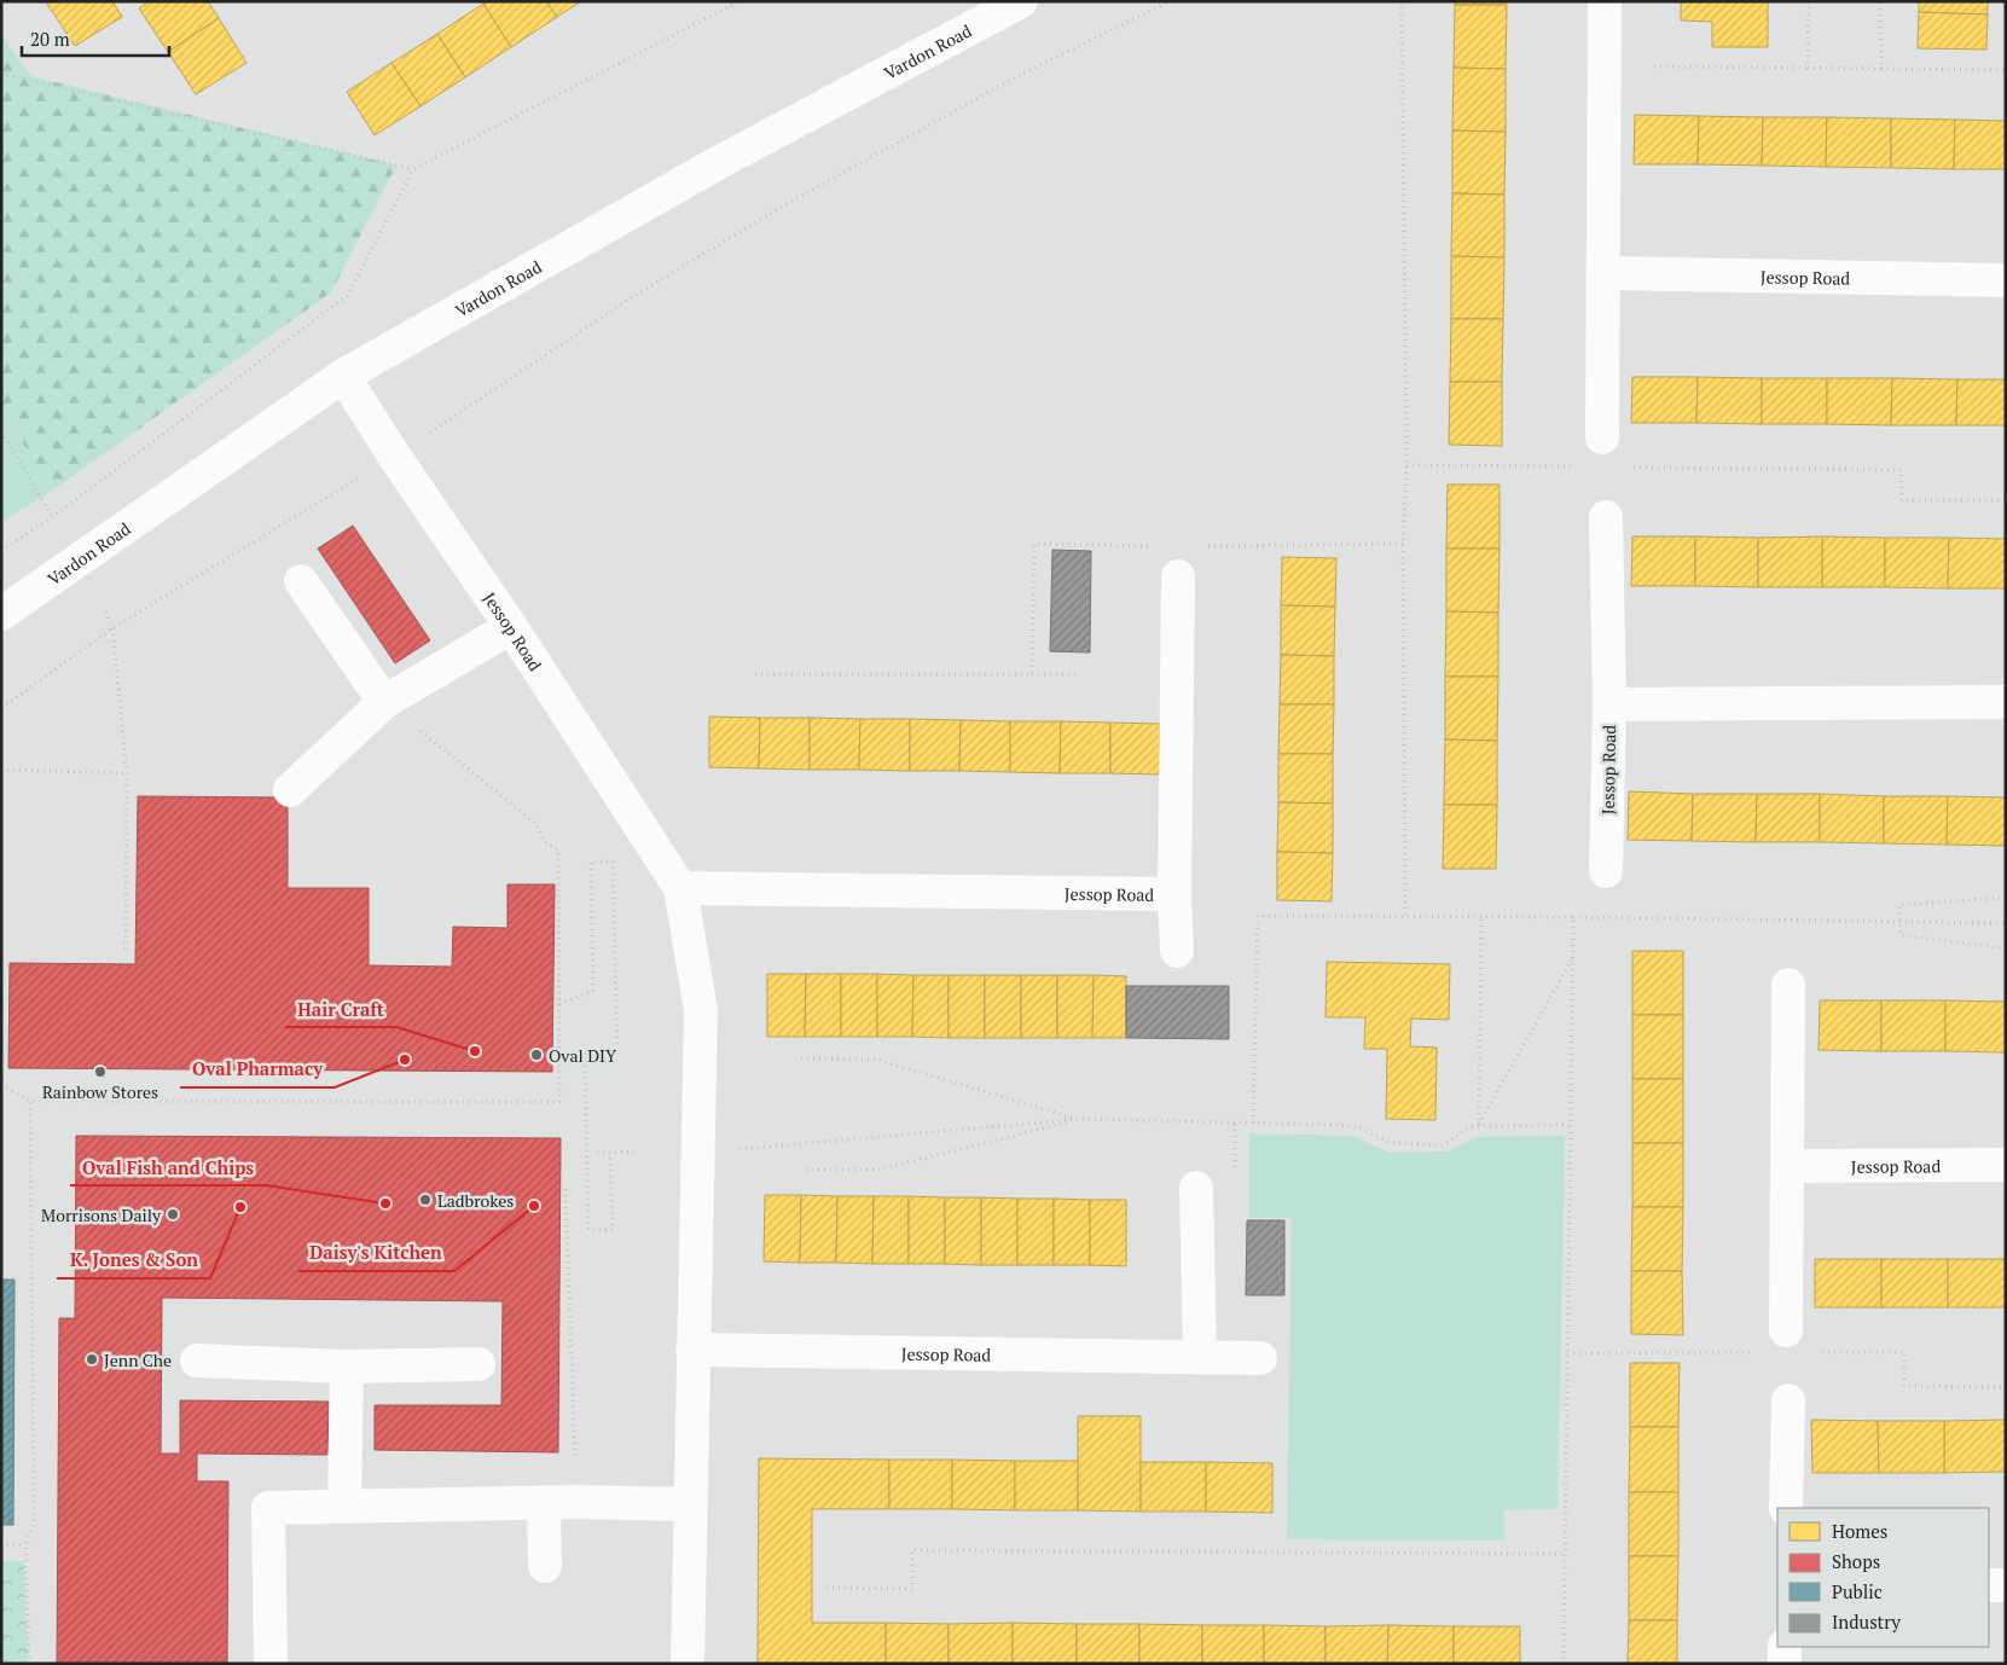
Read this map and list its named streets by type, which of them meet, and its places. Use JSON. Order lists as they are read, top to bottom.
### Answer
{
  "streets": {
    "street": ["Vardon Road", "Jessop Road"]
  },
  "crossings": [
    ["Vardon Road", "Jessop Road"]
  ],
  "places": [
    "Hair Craft",
    "Oval DIY",
    "Oval Pharmacy",
    "Rainbow Stores",
    "Ladbrokes",
    "Oval Fish and Chips",
    "Daisy's Kitchen",
    "K. Jones & Son",
    "Morrisons Daily",
    "Jenn Che"
  ],
  "legend": [
    "Homes",
    "Shops",
    "Public",
    "Industry"
  ],
  "scale_bar": "20 m"
}
